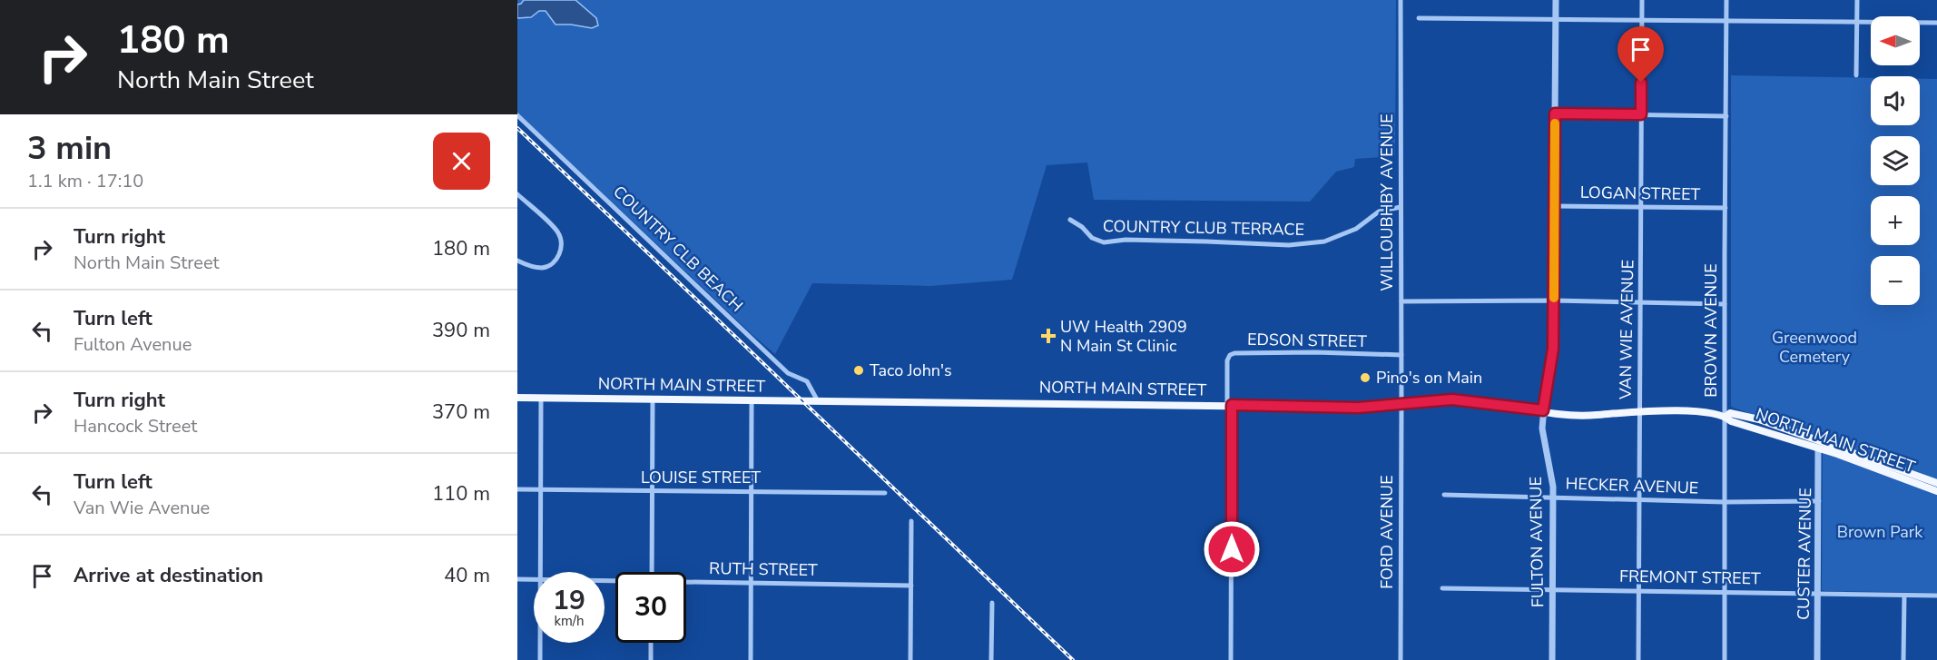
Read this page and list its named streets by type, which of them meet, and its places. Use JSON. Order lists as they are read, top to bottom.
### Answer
{
  "streets": {
    "main road": ["NORTH MAIN STREET"],
    "street": [
      "LOGAN STREET",
      "WILLOUBHBY AVENUE",
      "COUNTRY CLUB TERRACE",
      "COUNTRY CLB BEACH",
      "VAN WIE AVENUE",
      "BROWN AVENUE",
      "EDSON STREET",
      "LOUISE STREET",
      "HECKER AVENUE",
      "FORD AVENUE",
      "FULTON AVENUE",
      "CUSTER AVENUE",
      "RUTH STREET",
      "FREMONT STREET"
    ]
  },
  "crossings": [
    ["LOGAN STREET", "VAN WIE AVENUE"],
    ["LOGAN STREET", "BROWN AVENUE"],
    ["LOGAN STREET", "FULTON AVENUE"],
    ["WILLOUBHBY AVENUE", "COUNTRY CLUB TERRACE"],
    ["WILLOUBHBY AVENUE", "EDSON STREET"],
    ["WILLOUBHBY AVENUE", "NORTH MAIN STREET"],
    ["WILLOUBHBY AVENUE", "FORD AVENUE"],
    ["COUNTRY CLB BEACH", "NORTH MAIN STREET"],
    ["VAN WIE AVENUE", "NORTH MAIN STREET"],
    ["VAN WIE AVENUE", "HECKER AVENUE"],
    ["VAN WIE AVENUE", "FREMONT STREET"],
    ["BROWN AVENUE", "NORTH MAIN STREET"],
    ["BROWN AVENUE", "HECKER AVENUE"],
    ["BROWN AVENUE", "FREMONT STREET"],
    ["EDSON STREET", "NORTH MAIN STREET"],
    ["NORTH MAIN STREET", "FORD AVENUE"],
    ["NORTH MAIN STREET", "FULTON AVENUE"],
    ["NORTH MAIN STREET", "CUSTER AVENUE"],
    ["HECKER AVENUE", "FULTON AVENUE"],
    ["HECKER AVENUE", "CUSTER AVENUE"],
    ["FULTON AVENUE", "FREMONT STREET"],
    ["CUSTER AVENUE", "FREMONT STREET"]
  ],
  "parks": ["Greenwood Cemetery", "Brown Park"],
  "places": {
    "health": ["UW Health 2909 N Main St Clinic"],
    "other": ["Taco John's", "Pino's on Main"]
  },
  "north": "left",
  "page": {
    "turn": ["180 m", "North Main Street"],
    "map_buttons": ["+", "−"],
    "heading": ["3 min", "1.1 km · 17:10"],
    "list": [
      {
        "name": "Turn right",
        "note": "North Main Street",
        "value": "180 m"
      },
      {
        "name": "Turn left",
        "note": "Fulton Avenue",
        "value": "390 m"
      },
      {
        "name": "Turn right",
        "note": "Hancock Street",
        "value": "370 m"
      },
      {
        "name": "Turn left",
        "note": "Van Wie Avenue",
        "value": "110 m"
      },
      {
        "name": "Arrive at destination",
        "value": "40 m"
      }
    ],
    "speed": "19 km/h",
    "limit": "30"
  }
}
